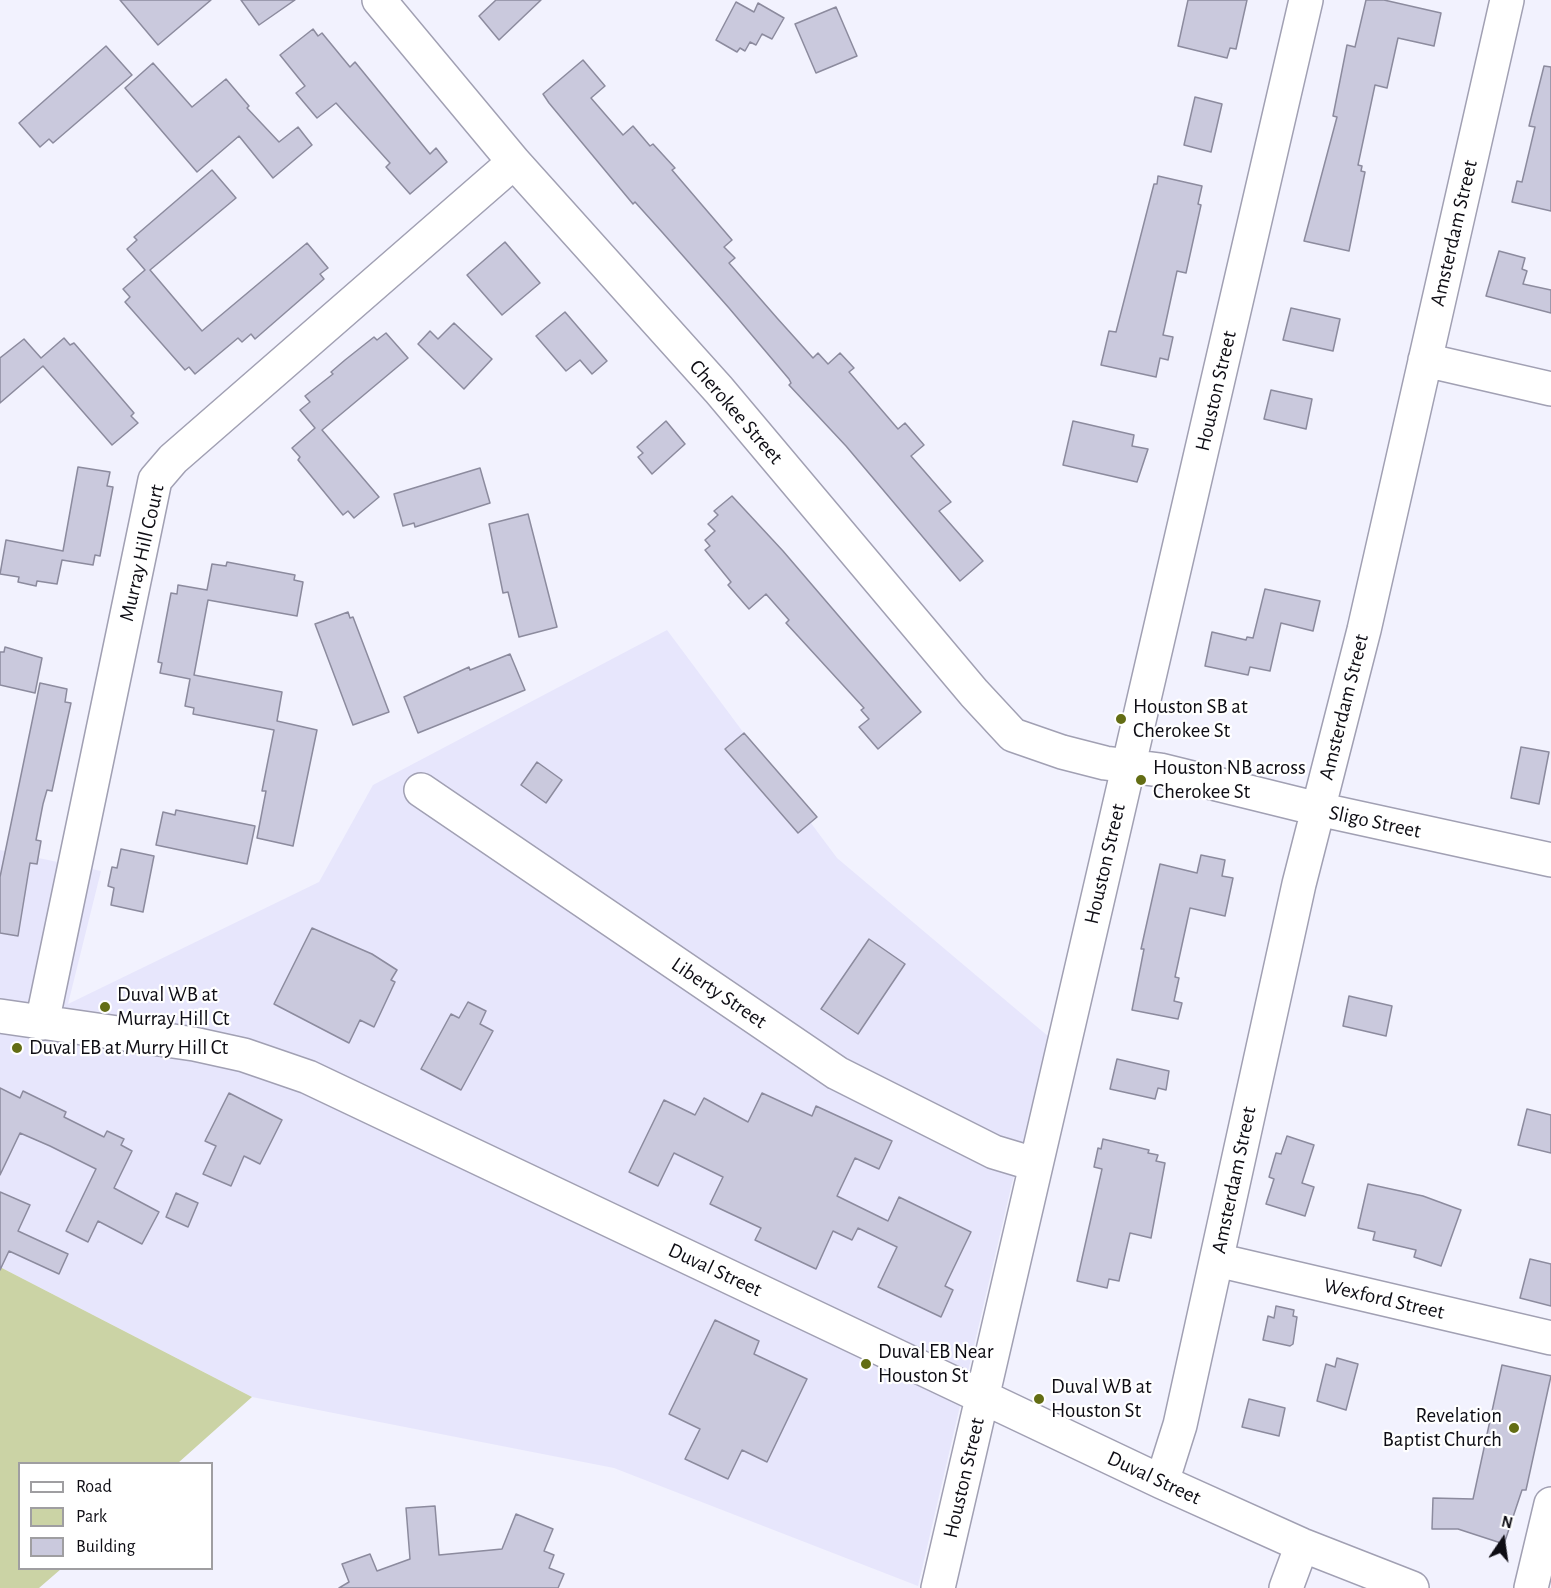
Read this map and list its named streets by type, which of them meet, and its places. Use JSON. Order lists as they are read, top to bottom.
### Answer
{
  "streets": {
    "street": [
      "Amsterdam Street",
      "Houston Street",
      "Cherokee Street",
      "Murray Hill Court",
      "Sligo Street",
      "Liberty Street",
      "Duval Street",
      "Wexford Street"
    ]
  },
  "crossings": [
    ["Amsterdam Street", "Sligo Street"],
    ["Amsterdam Street", "Duval Street"],
    ["Amsterdam Street", "Wexford Street"],
    ["Houston Street", "Cherokee Street"],
    ["Houston Street", "Sligo Street"],
    ["Houston Street", "Liberty Street"],
    ["Houston Street", "Duval Street"],
    ["Cherokee Street", "Murray Hill Court"],
    ["Cherokee Street", "Sligo Street"],
    ["Murray Hill Court", "Duval Street"]
  ],
  "places": [
    "Houston SB at Cherokee St",
    "Houston NB across Cherokee St",
    "Duval WB at Murray Hill Ct",
    "Duval EB at Murry Hill Ct",
    "Duval EB Near Houston St",
    "Duval WB at Houston St",
    "Revelation Baptist Church"
  ],
  "legend": ["Road", "Park", "Building"],
  "north": "top"
}
